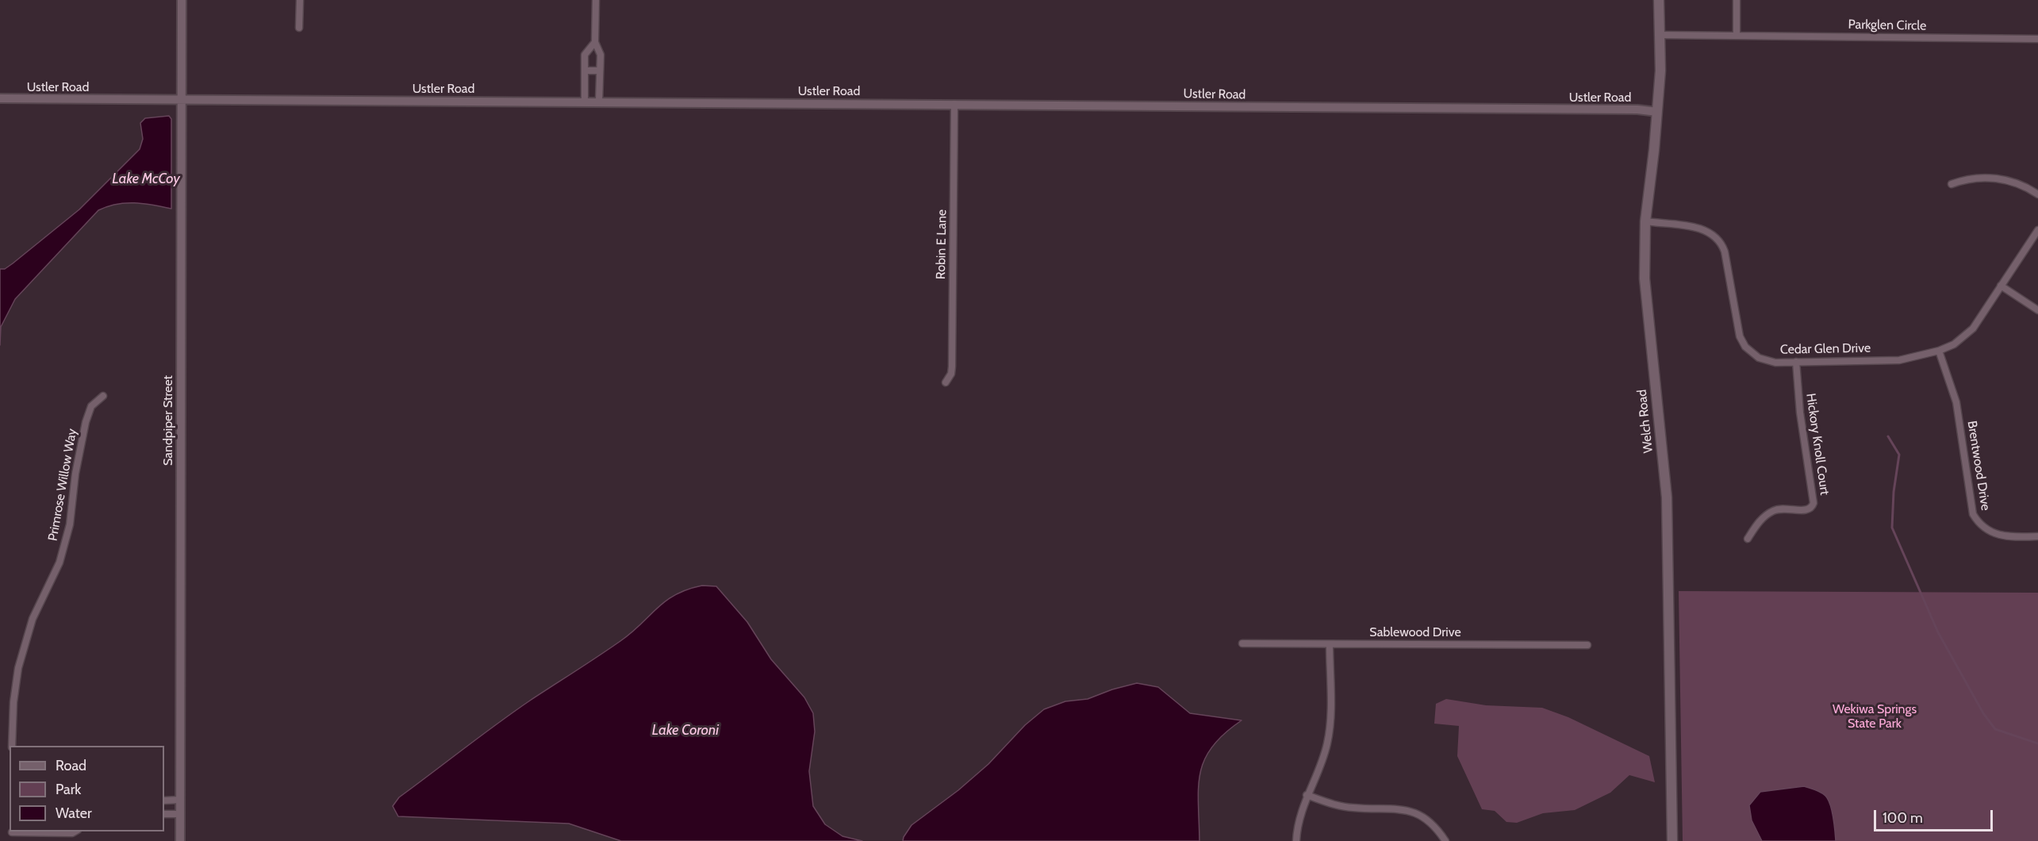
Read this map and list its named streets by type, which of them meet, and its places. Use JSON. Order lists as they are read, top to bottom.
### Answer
{
  "streets": {
    "main road": ["Welch Road"],
    "street": [
      "Parkglen Circle",
      "Ustler Road",
      "Robin E Lane",
      "Cedar Glen Drive",
      "Sandpiper Street",
      "Hickory Knoll Court",
      "Brentwood Drive",
      "Primrose Willow Way",
      "Sablewood Drive"
    ]
  },
  "crossings": [
    ["Parkglen Circle", "Welch Road"],
    ["Ustler Road", "Robin E Lane"],
    ["Ustler Road", "Sandpiper Street"],
    ["Ustler Road", "Welch Road"],
    ["Cedar Glen Drive", "Welch Road"],
    ["Cedar Glen Drive", "Hickory Knoll Court"],
    ["Cedar Glen Drive", "Brentwood Drive"]
  ],
  "water": ["Lake McCoy", "Lake Coroni"],
  "parks": ["Wekiwa Springs State Park"],
  "legend": ["Road", "Park", "Water"],
  "scale_bar": "100 m"
}
